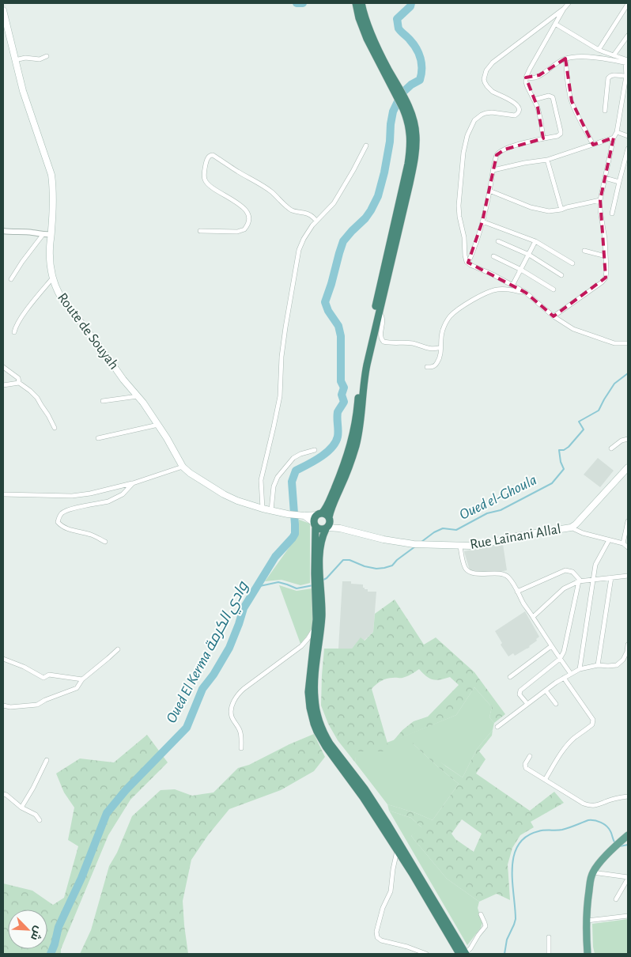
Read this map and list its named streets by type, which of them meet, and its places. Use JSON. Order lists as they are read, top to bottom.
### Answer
{
  "streets": {
    "main road": ["Route de Souyah", "Rue Laïnani Allal"]
  },
  "water": ["Oued el-Ghoula", "Oued El Kerma وادي الكرمة"],
  "north": "bottom right"
}
